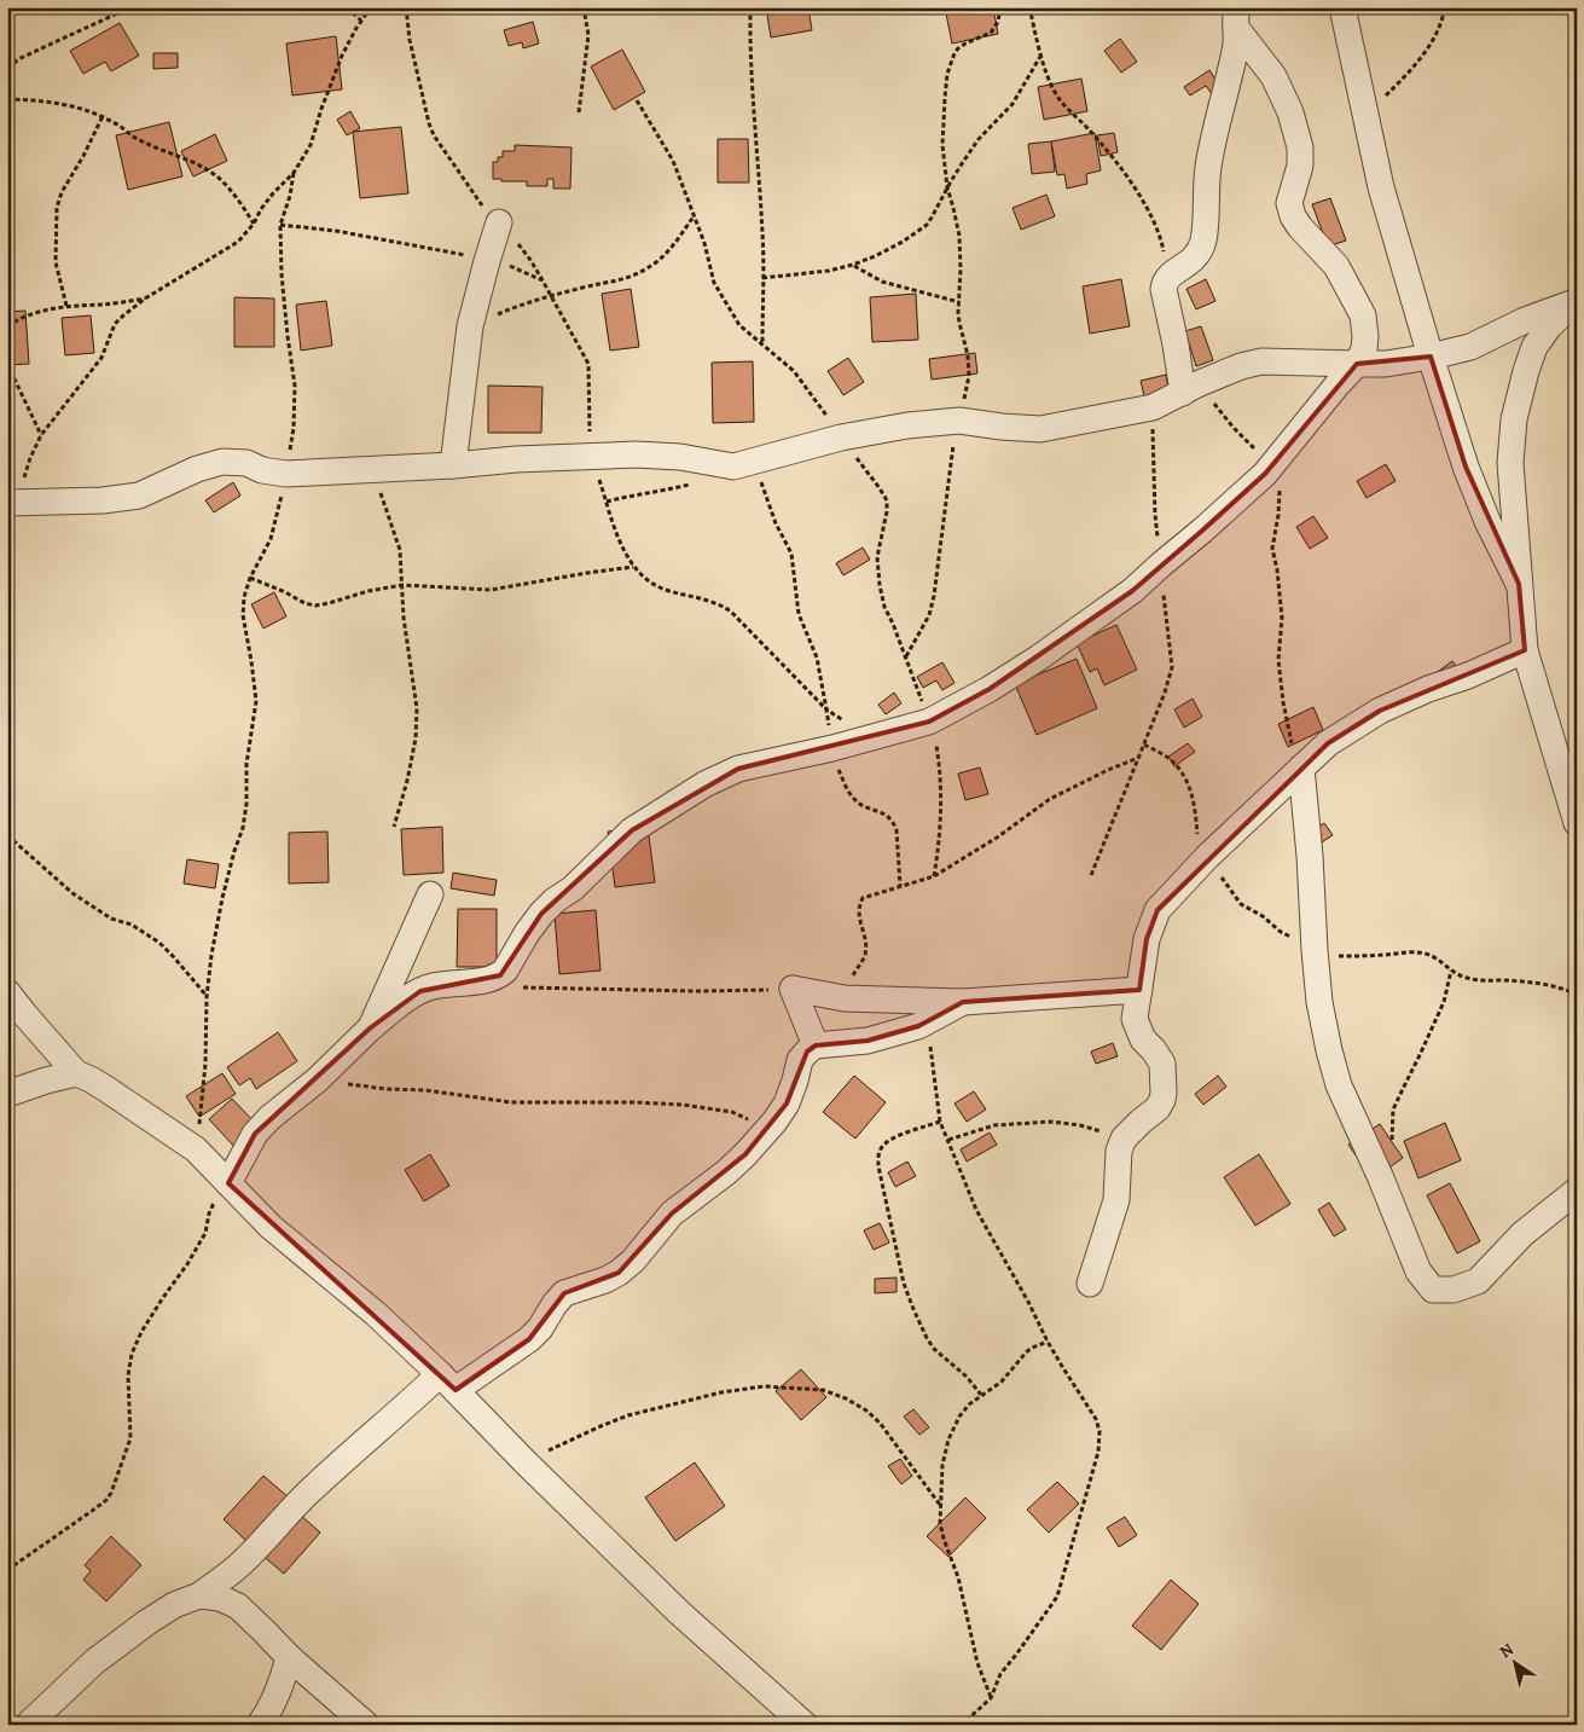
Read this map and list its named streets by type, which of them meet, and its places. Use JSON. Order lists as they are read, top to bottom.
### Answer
{
  "north": "top left"
}
